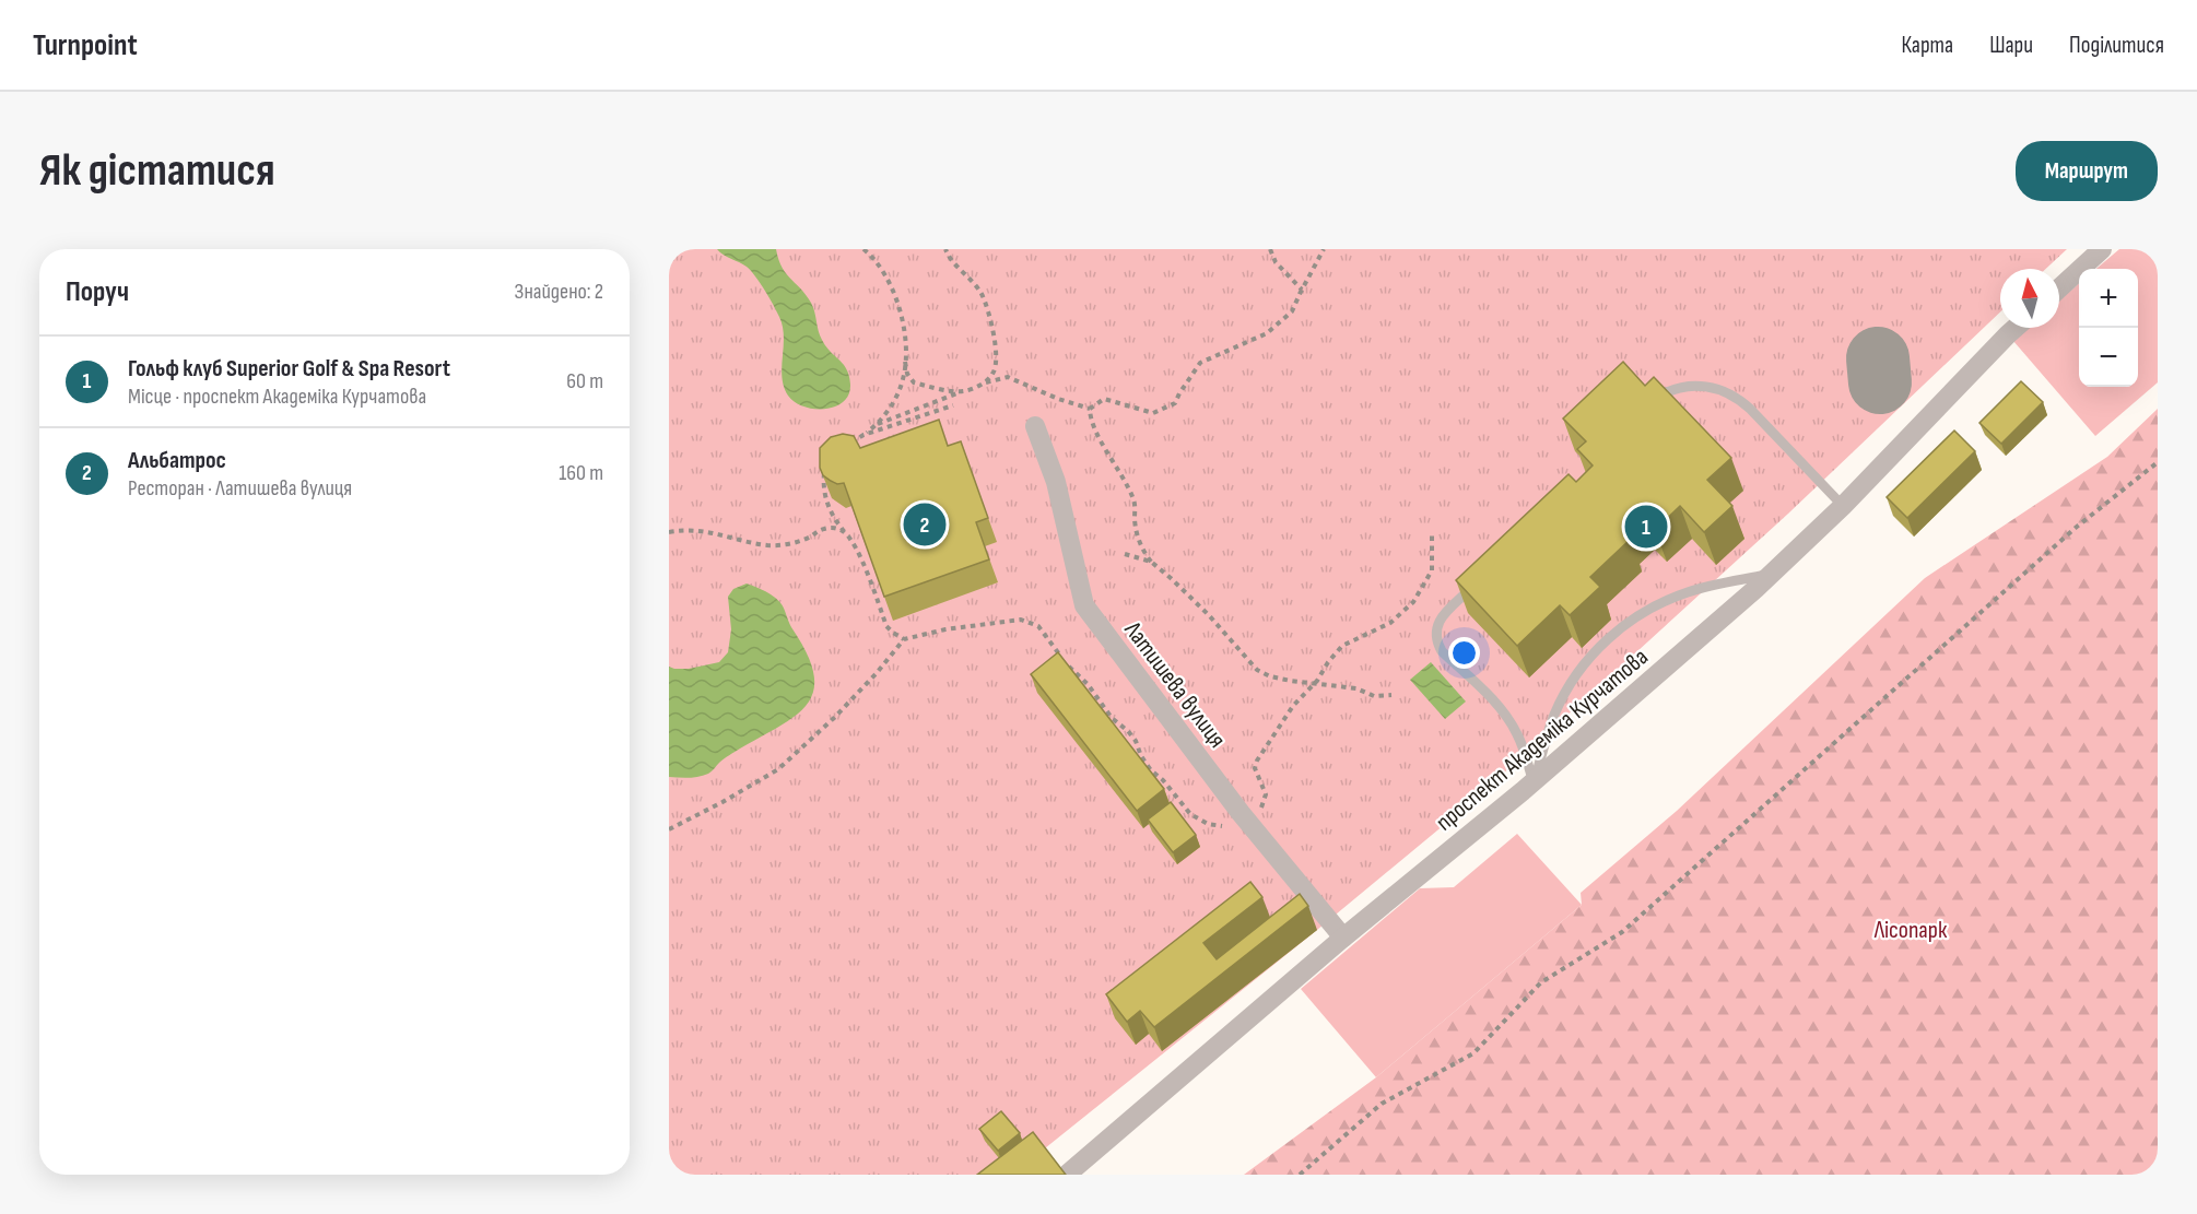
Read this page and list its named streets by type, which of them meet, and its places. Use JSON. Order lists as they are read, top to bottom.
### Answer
{
  "streets": {
    "street": ["Латишева вулиця", "проспект Академіка Курчатова"]
  },
  "crossings": [
    ["Латишева вулиця", "проспект Академіка Курчатова"]
  ],
  "parks": ["Лісопарк"],
  "north": "top",
  "page": {
    "header": "Turnpoint",
    "nav": ["Карта", "Шари", "Поділитися"],
    "buttons": "Маршрут",
    "title": "Як дістатися",
    "heading": ["Поруч", "Знайдено: 2"],
    "map_buttons": ["+", "−"],
    "list": [
      {
        "mark": "1",
        "name": "Гольф клуб Superior Golf & Spa Resort",
        "note": "Місце · проспект Академіка Курчатова",
        "value": "60 m"
      },
      {
        "mark": "2",
        "name": "Альбатрос",
        "note": "Ресторан · Латишева вулиця",
        "value": "160 m"
      }
    ],
    "pins": ["2", "1"]
  }
}
